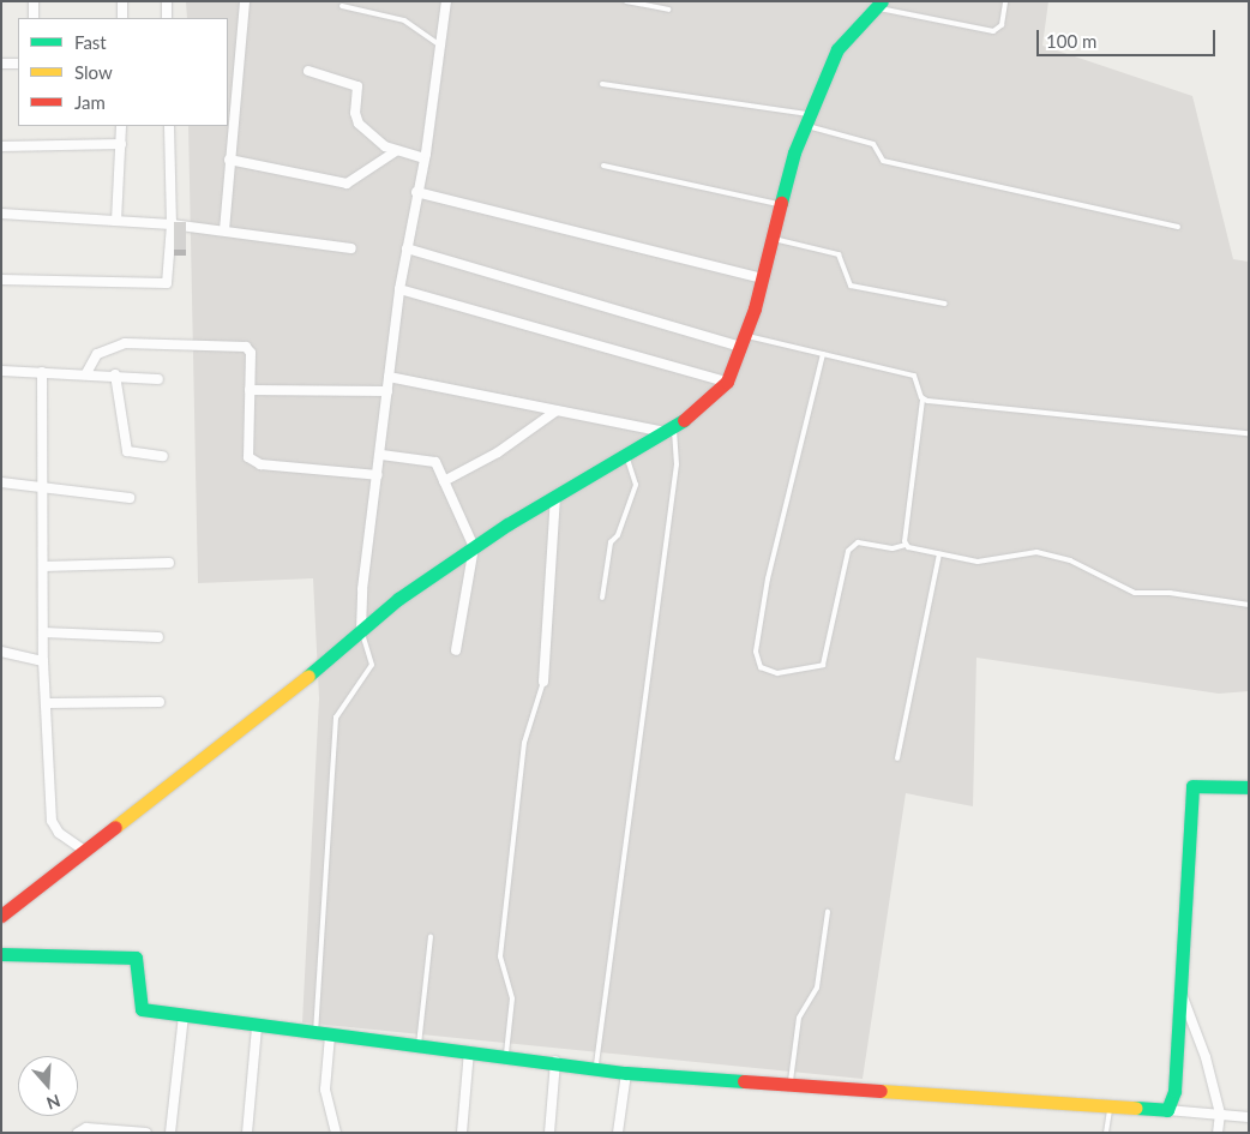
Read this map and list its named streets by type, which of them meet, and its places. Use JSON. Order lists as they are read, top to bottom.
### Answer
{
  "legend": ["Fast", "Slow", "Jam"],
  "scale_bar": "100 m",
  "north": "bottom"
}
